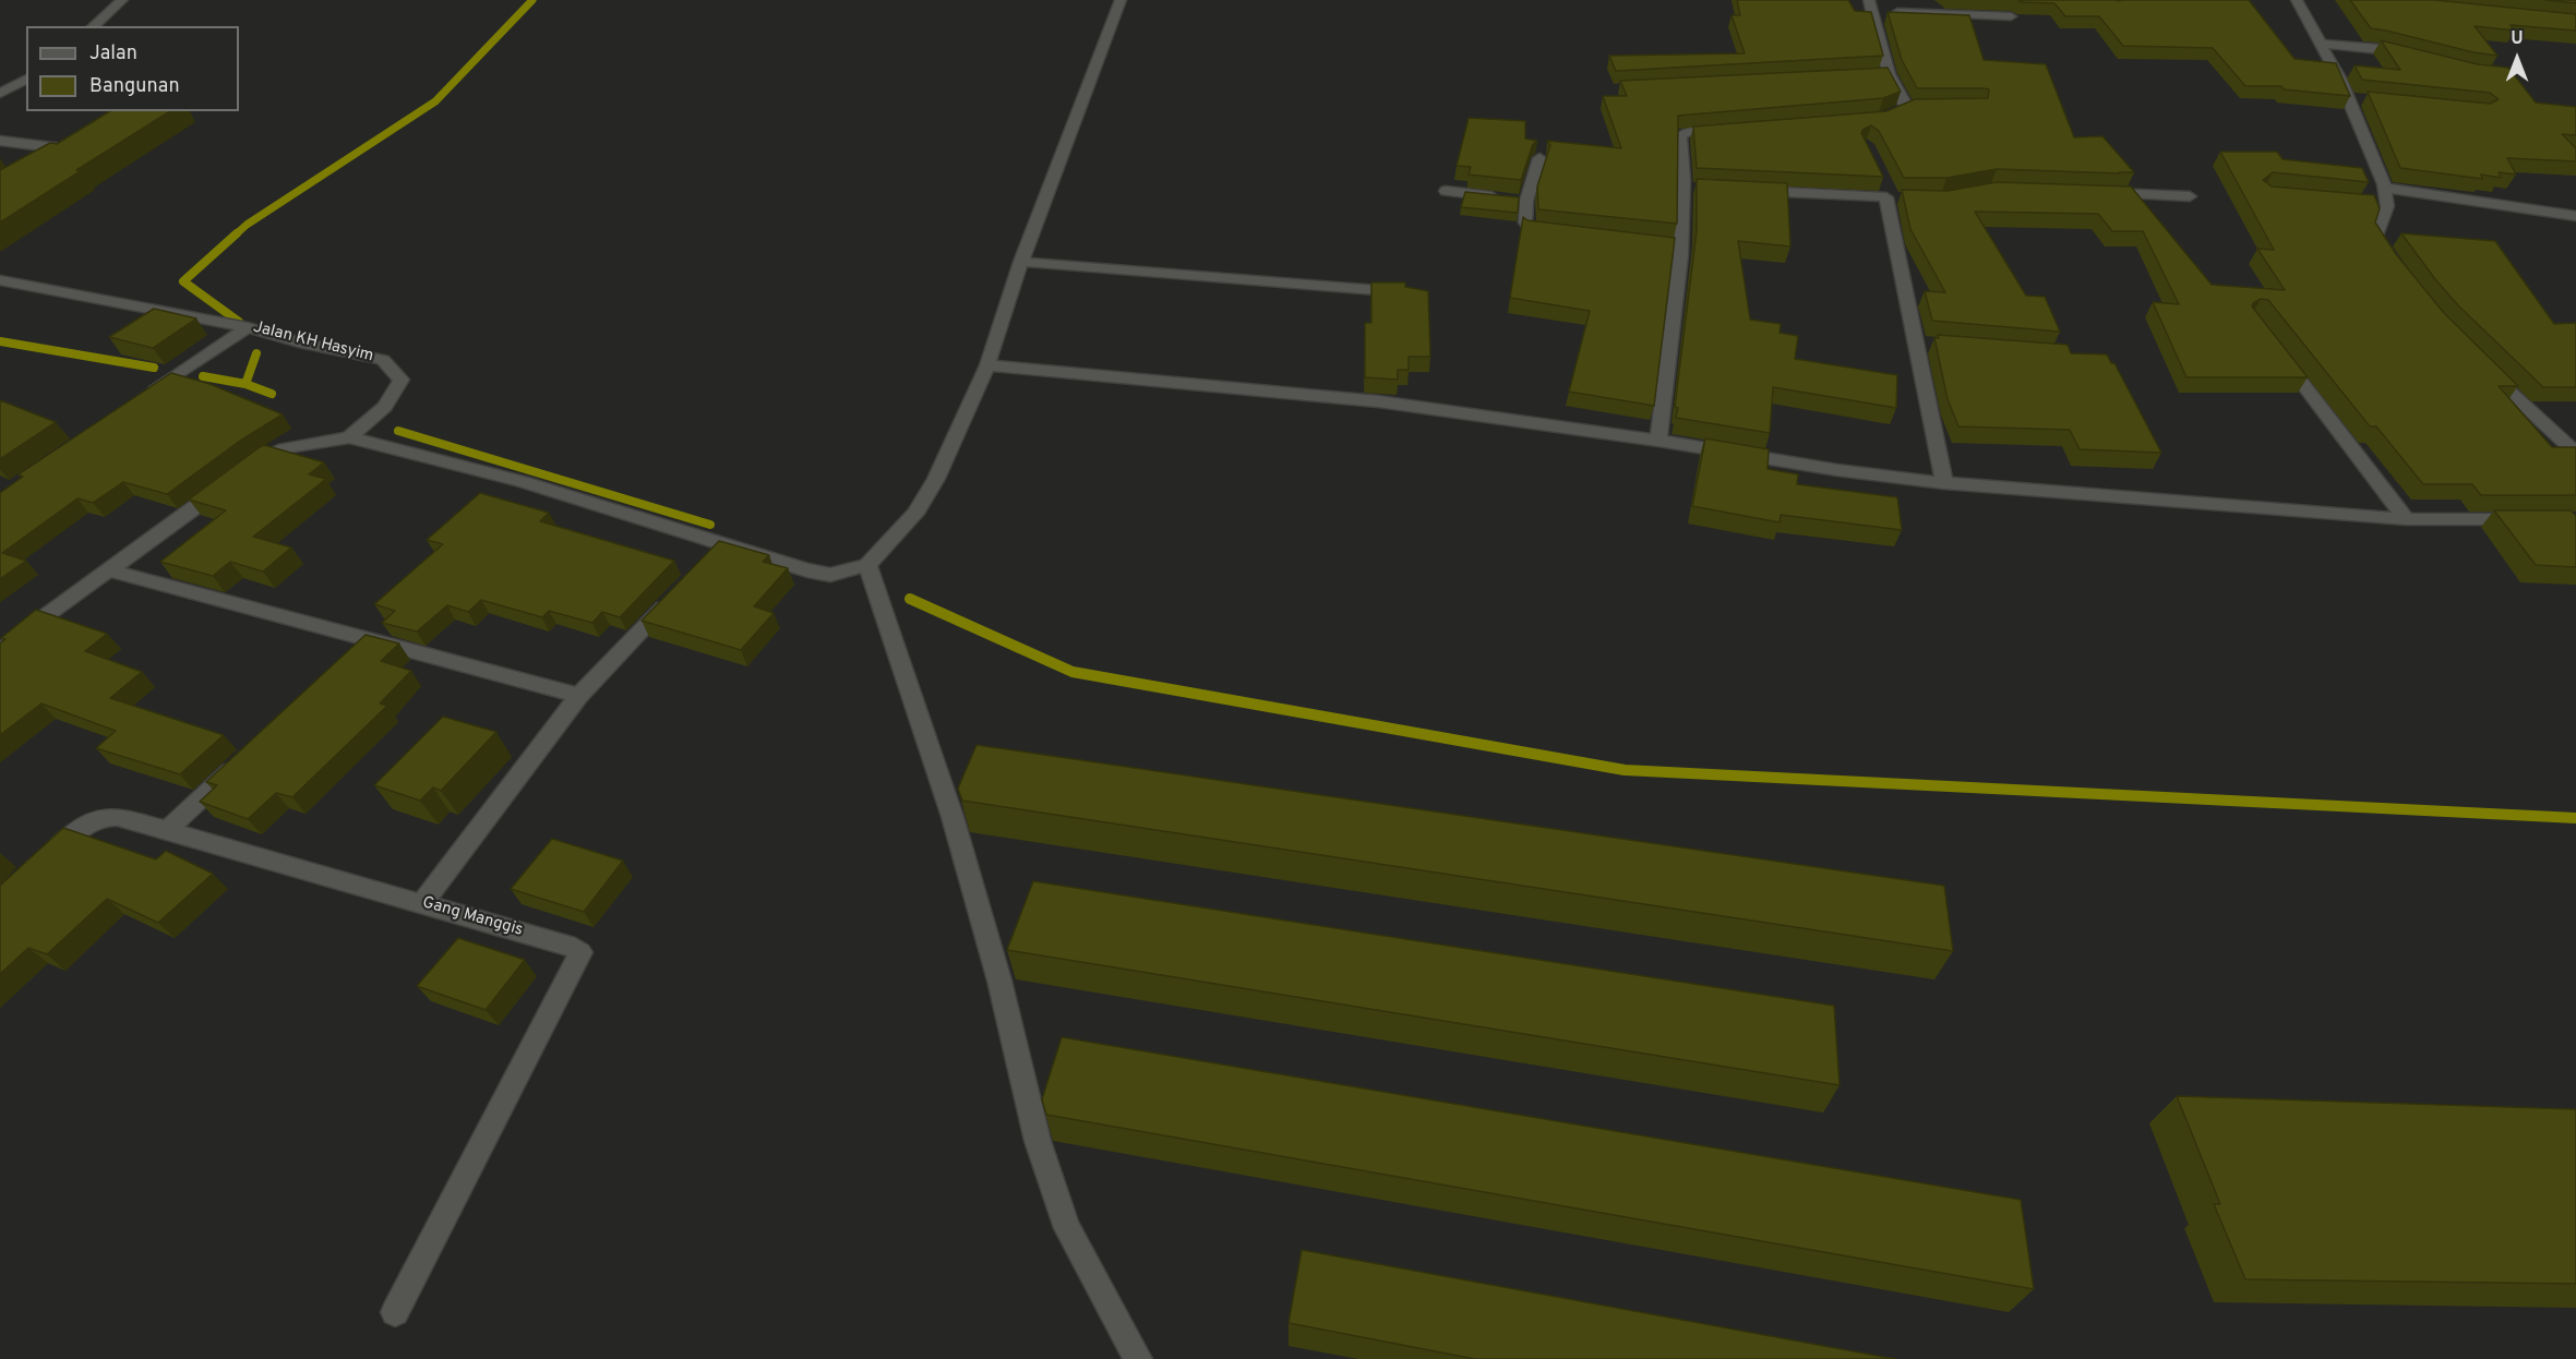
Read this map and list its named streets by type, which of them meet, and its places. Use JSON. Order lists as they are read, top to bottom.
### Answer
{
  "streets": {
    "street": ["Jalan KH Hasyim", "Gang Manggis"]
  },
  "legend": ["Jalan", "Bangunan"],
  "north": "top"
}
